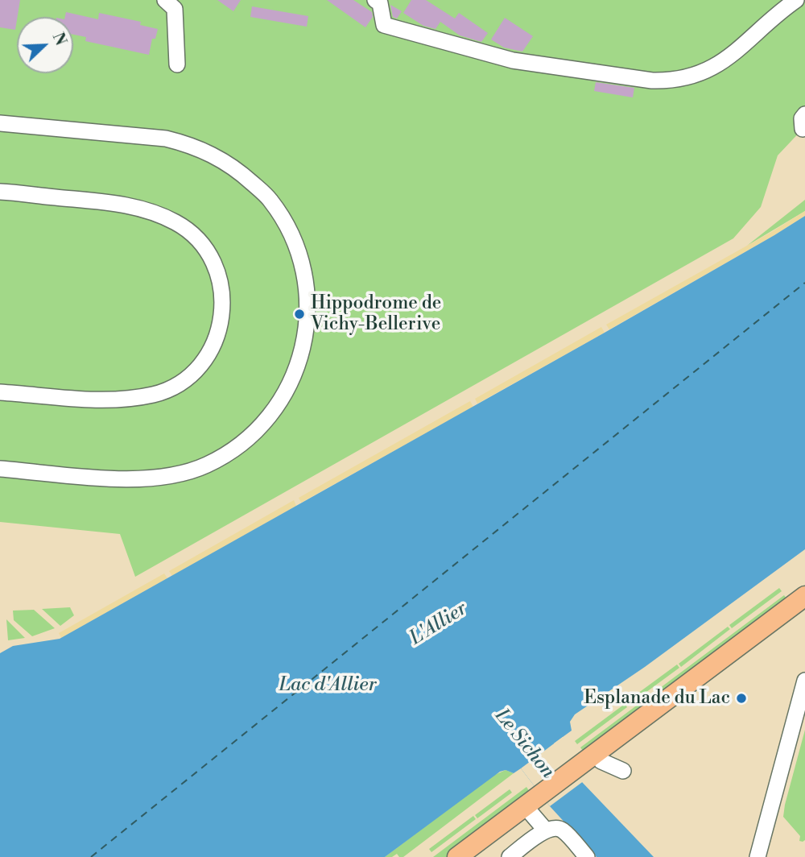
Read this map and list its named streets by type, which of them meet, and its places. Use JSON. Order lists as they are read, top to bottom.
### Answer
{
  "water": ["L'Allier", "Lac d'Allier", "Le Sichon"],
  "places": ["Hippodrome de Vichy-Bellerive", "Esplanade du Lac"],
  "north": "top right"
}
